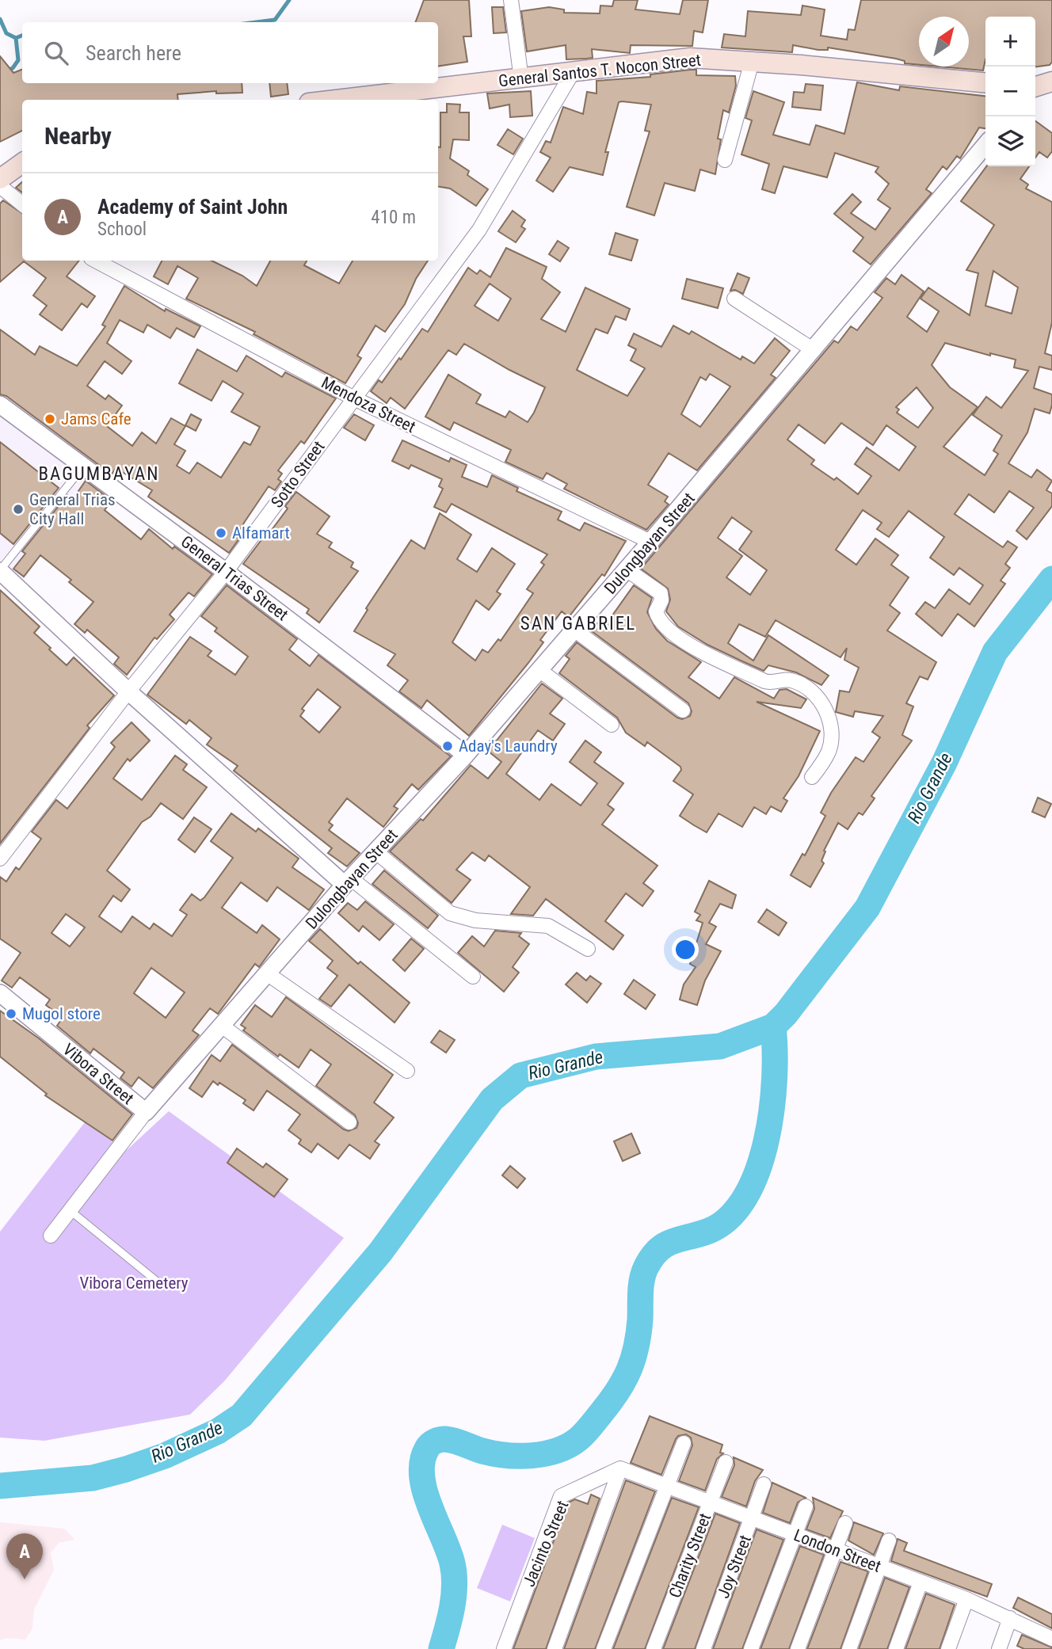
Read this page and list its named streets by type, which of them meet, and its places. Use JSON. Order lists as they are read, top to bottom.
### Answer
{
  "streets": {
    "main road": ["General Santos T. Nocon Street"],
    "street": [
      "Mendoza Street",
      "Sotto Street",
      "Dulongbayan Street",
      "General Trias Street",
      "Vibora Street",
      "Jacinto Street",
      "London Street",
      "Charity Street",
      "Joy Street"
    ]
  },
  "crossings": [
    ["General Santos T. Nocon Street", "Sotto Street"],
    ["Mendoza Street", "Sotto Street"],
    ["Mendoza Street", "Dulongbayan Street"],
    ["Sotto Street", "General Trias Street"],
    ["Dulongbayan Street", "General Trias Street"],
    ["Dulongbayan Street", "Vibora Street"],
    ["Jacinto Street", "London Street"],
    ["London Street", "Charity Street"],
    ["London Street", "Joy Street"]
  ],
  "districts": ["BAGUMBAYAN", "SAN GABRIEL"],
  "water": ["Rio Grande"],
  "parks": ["Vibora Cemetery"],
  "places": [
    "Jams Cafe",
    "General Trias City Hall",
    "Alfamart",
    "Aday's Laundry",
    "Mugol store"
  ],
  "north": "top right",
  "page": {
    "map_buttons": ["+", "−"],
    "search": "Search here",
    "heading": "Nearby",
    "list": [
      {
        "mark": "A",
        "name": "Academy of Saint John",
        "note": "School",
        "value": "410 m"
      }
    ],
    "pins": "A"
  }
}
